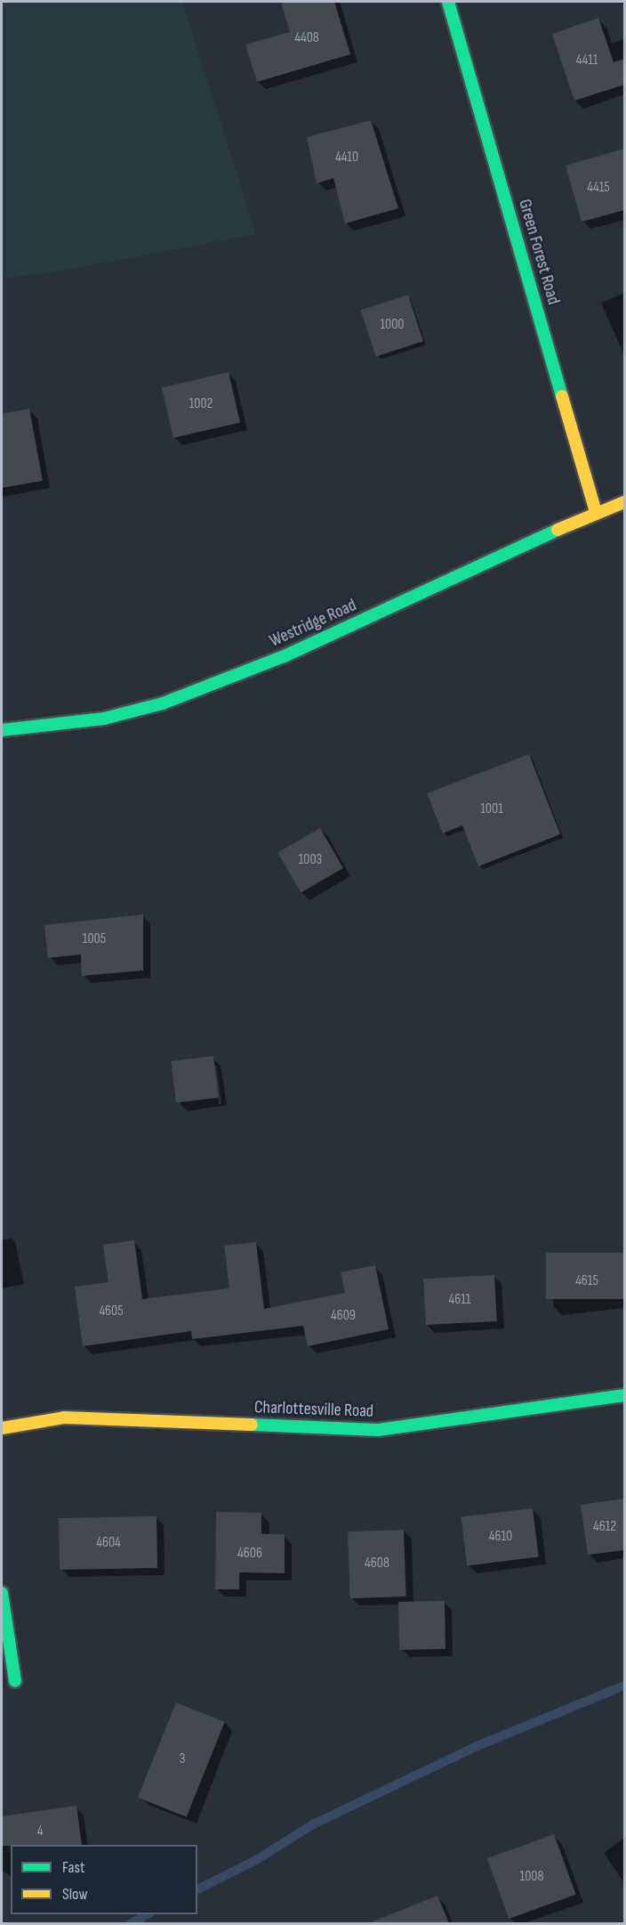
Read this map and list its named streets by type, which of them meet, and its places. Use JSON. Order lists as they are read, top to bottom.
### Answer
{
  "streets": {
    "street": ["Green Forest Road", "Westridge Road", "Charlottesville Road"]
  },
  "crossings": [
    ["Green Forest Road", "Westridge Road"]
  ],
  "house_numbers": [
    "4408",
    "4411",
    "4410",
    "4415",
    "1000",
    "1002",
    "1001",
    "1003",
    "1005",
    "4615",
    "4611",
    "4605",
    "4609",
    "4612",
    "4610",
    "4604",
    "4606",
    "4608",
    "3",
    "4",
    "1008"
  ],
  "legend": ["Fast", "Slow"]
}
